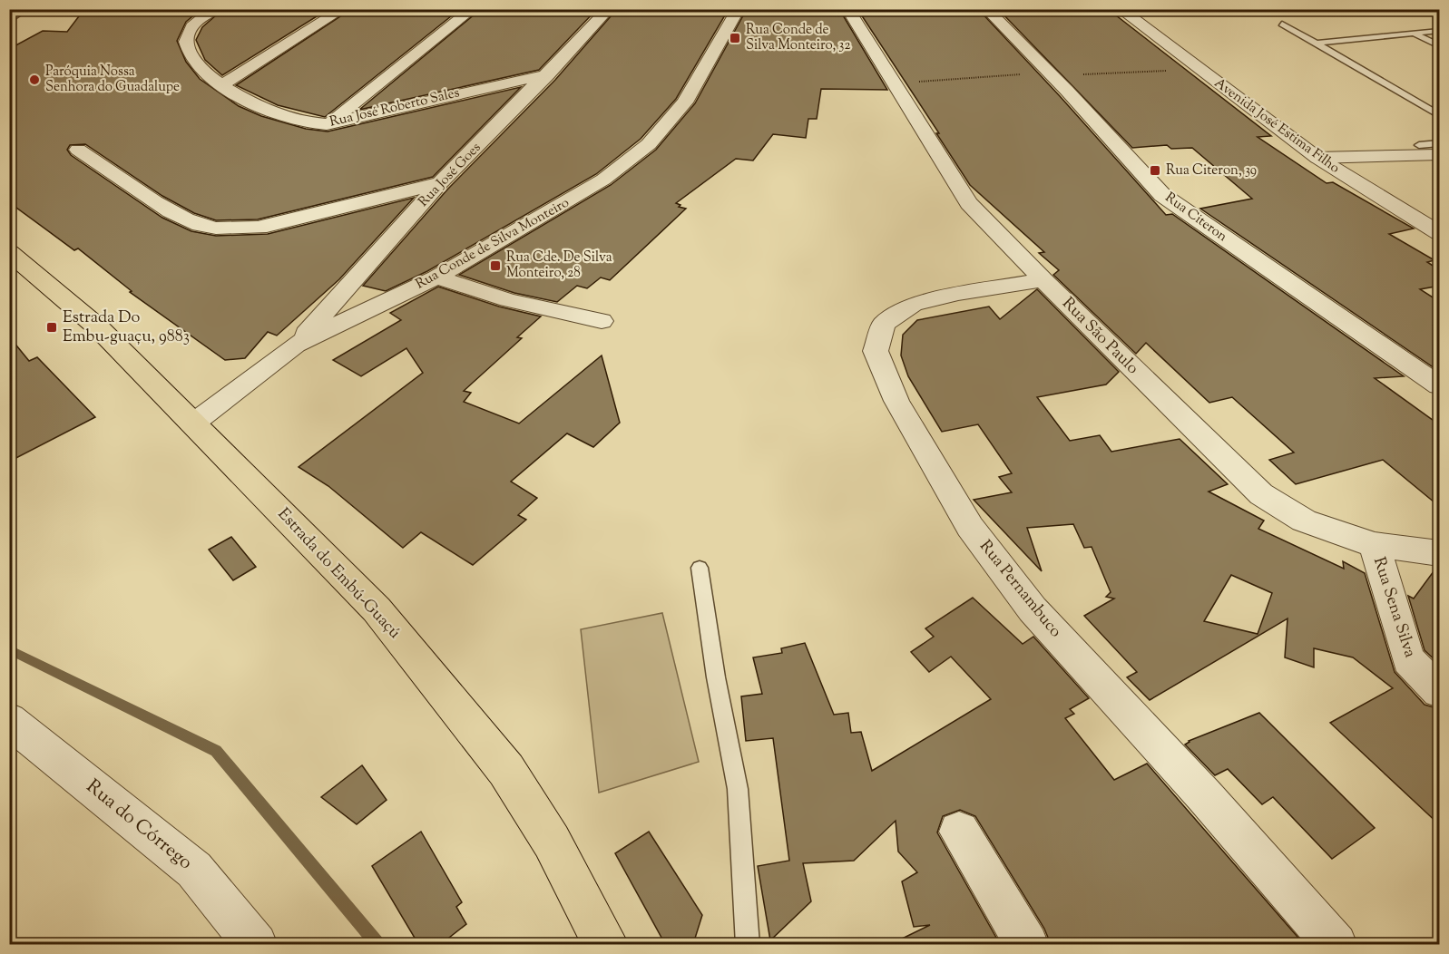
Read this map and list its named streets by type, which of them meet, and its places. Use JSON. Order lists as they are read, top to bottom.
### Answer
{
  "streets": {
    "main road": ["Estrada do Embú-Guaçú"],
    "street": [
      "Rua José Roberto Sales",
      "Avenida José Estima Filho",
      "Rua José Goes",
      "Rua Citeron",
      "Rua Conde de Silva Monteiro",
      "Rua São Paulo",
      "Rua Pernambuco",
      "Rua Sena Silva",
      "Rua do Córrego"
    ]
  },
  "crossings": [
    ["Rua José Roberto Sales", "Rua José Goes"],
    ["Rua José Goes", "Rua Conde de Silva Monteiro"],
    ["Rua Conde de Silva Monteiro", "Estrada do Embú-Guaçú"],
    ["Rua São Paulo", "Rua Pernambuco"],
    ["Rua São Paulo", "Rua Sena Silva"]
  ],
  "places": {
    "transit": [
      "Rua Conde de Silva Monteiro, 32",
      "Rua Citeron, 39",
      "Rua Cde. De Silva Monteiro, 28",
      "Estrada Do Embu-guaçu, 9883"
    ],
    "other": ["Paróquia Nossa Senhora do Guadalupe"]
  }
}
